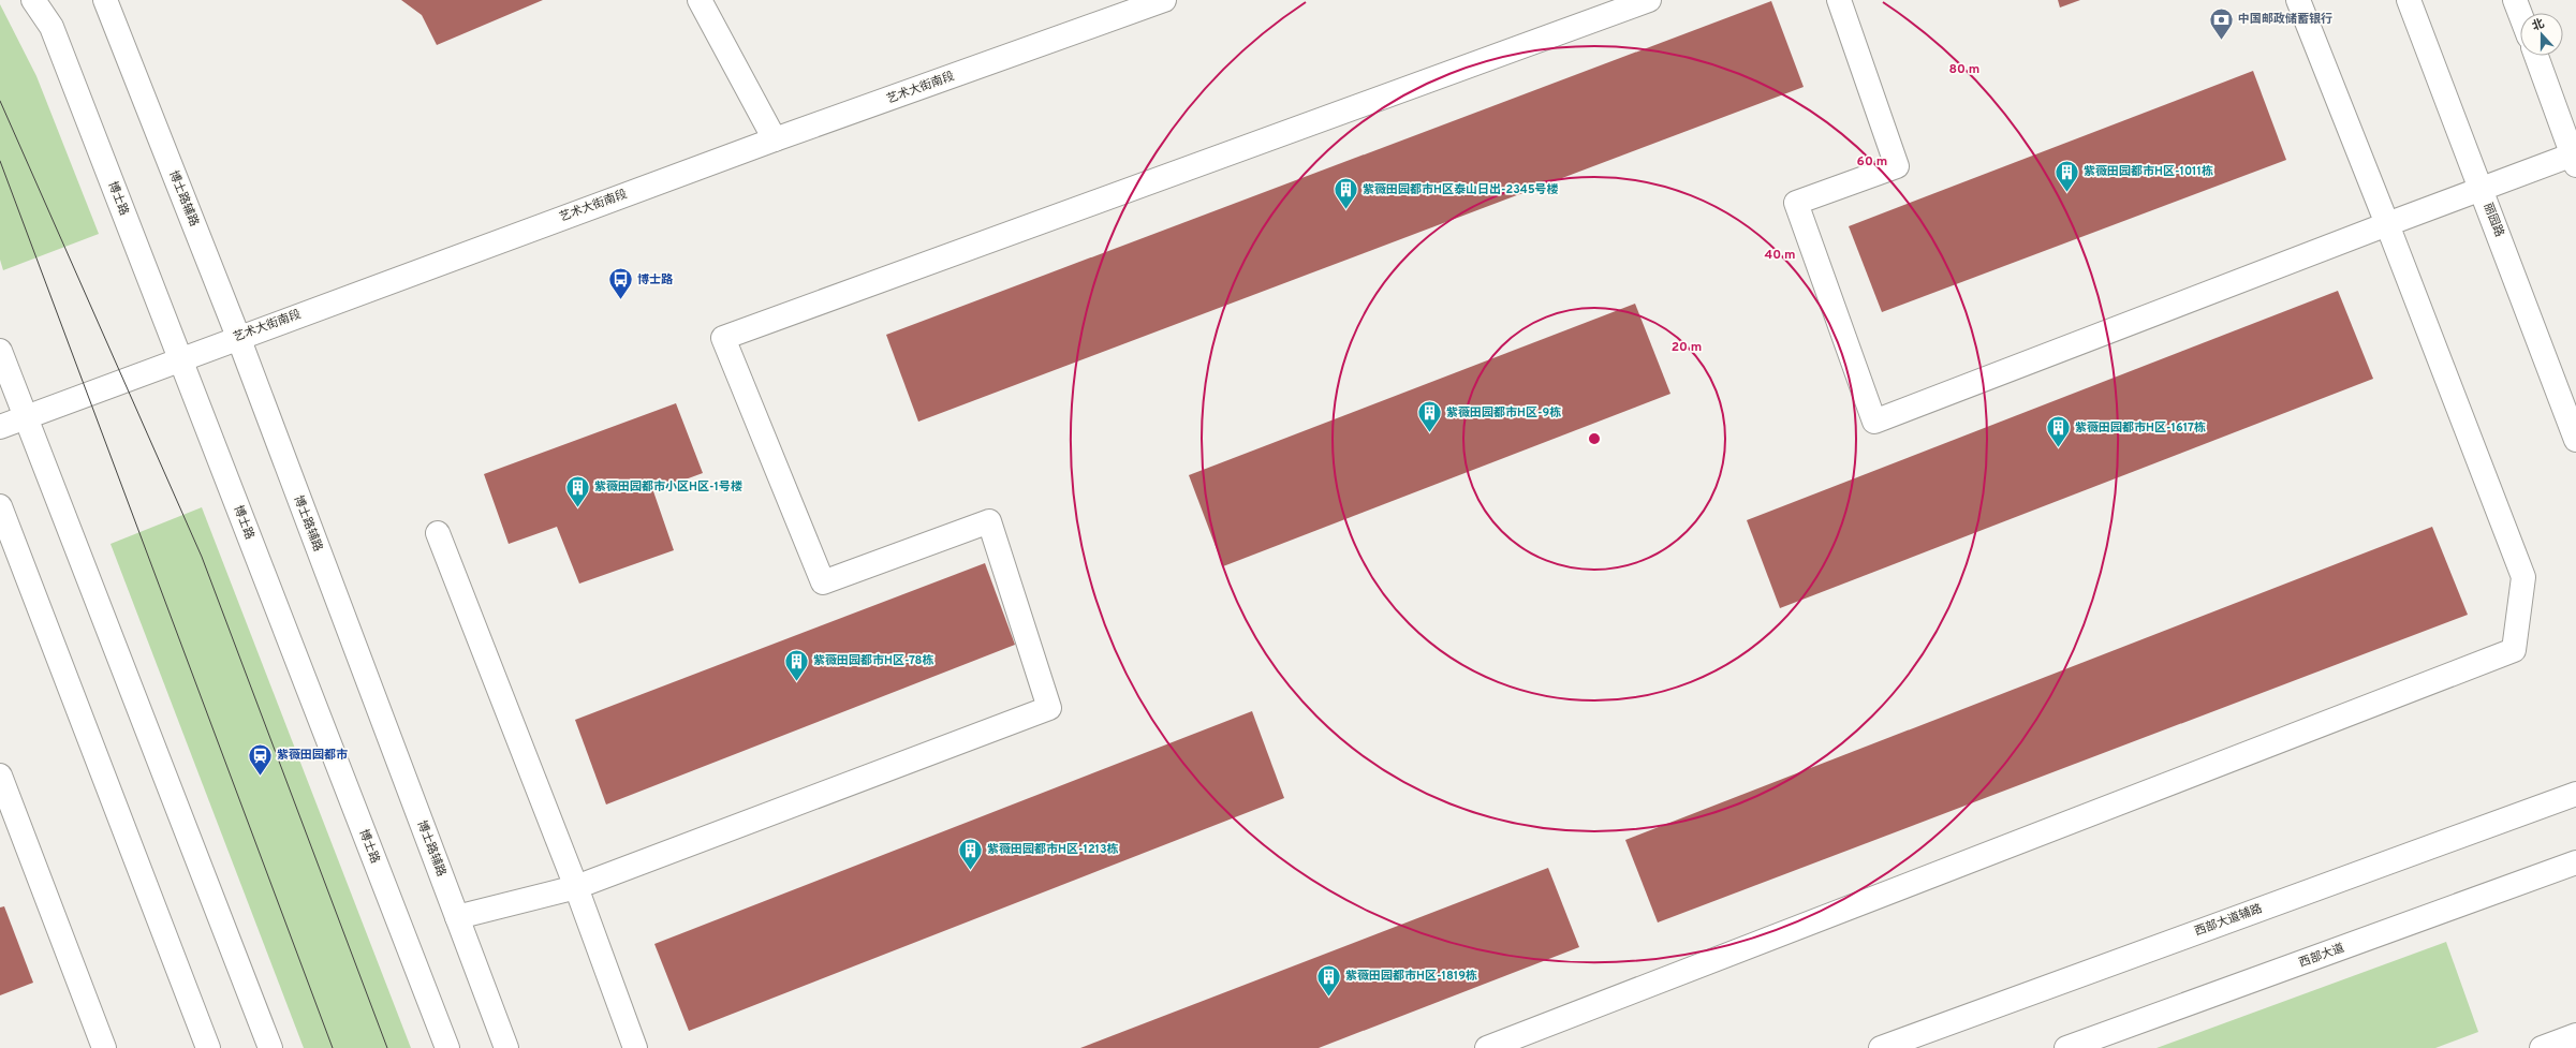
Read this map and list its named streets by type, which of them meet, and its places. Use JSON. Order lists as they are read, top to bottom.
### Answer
{
  "streets": {
    "street": [
      "艺术大街南段",
      "博士路",
      "博士路辅路",
      "丽园路",
      "西部大道辅路",
      "西部大道"
    ]
  },
  "crossings": [
    ["艺术大街南段", "博士路"],
    ["艺术大街南段", "博士路辅路"]
  ],
  "places": {
    "bank": ["中国邮政储蓄银行"],
    "building": [
      "紫薇田园都市H区-1011栋",
      "紫薇田园都市H区泰山日出-2345号楼",
      "紫薇田园都市H区-9栋",
      "紫薇田园都市H区-1617栋",
      "紫薇田园都市小区H区-1号楼",
      "紫薇田园都市H区-78栋",
      "紫薇田园都市H区-1213栋",
      "紫薇田园都市H区-1819栋"
    ],
    "bus stop": ["博士路"],
    "station": ["紫薇田园都市"]
  },
  "north": "top",
  "rings": [
    "80 m",
    "60 m",
    "40 m",
    "20 m"
  ]
}
